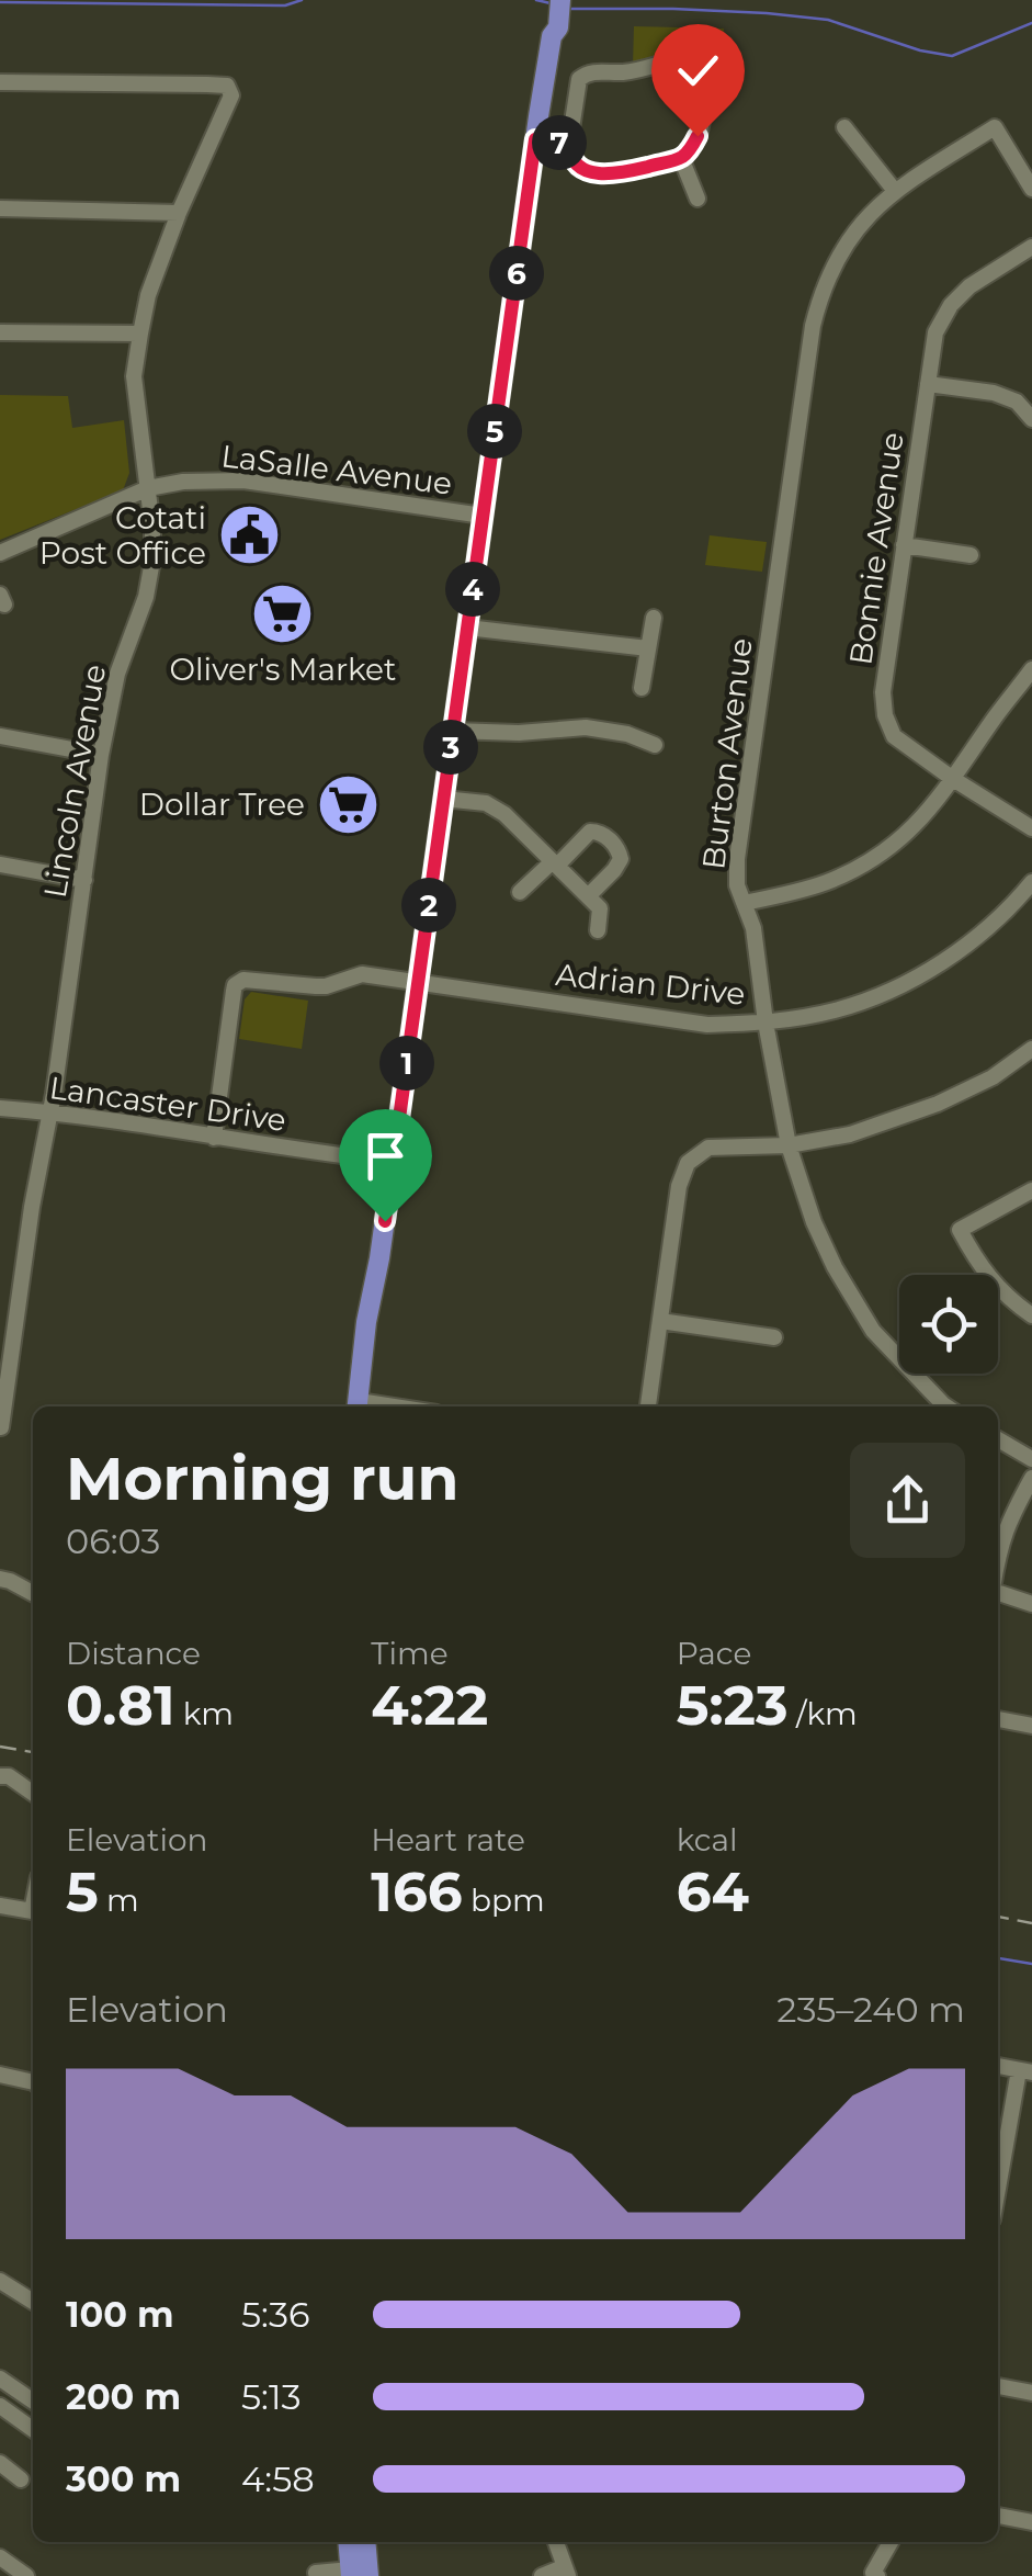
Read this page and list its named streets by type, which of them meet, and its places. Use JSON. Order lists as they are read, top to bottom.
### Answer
{
  "streets": {
    "street": [
      "LaSalle Avenue",
      "Bonnie Avenue",
      "Burton Avenue",
      "Lincoln Avenue",
      "Adrian Drive",
      "Lancaster Drive"
    ]
  },
  "crossings": [
    ["LaSalle Avenue", "Lincoln Avenue"],
    ["Burton Avenue", "Adrian Drive"],
    ["Lincoln Avenue", "Lancaster Drive"],
    ["Adrian Drive", "Lancaster Drive"]
  ],
  "places": {
    "public building": ["Cotati Post Office"],
    "supermarket": ["Oliver's Market", "Dollar Tree"]
  },
  "page": {
    "pins": [
      "7",
      "6",
      "5",
      "4",
      "3",
      "2",
      "1"
    ],
    "heading": ["Morning run", "06:03"],
    "stats": [
      ["Distance", "0.81 km"],
      ["Time", "4:22"],
      ["Pace", "5:23 /km"],
      ["Elevation", "5 m"],
      ["Heart rate", "166 bpm"],
      ["kcal", "64"]
    ],
    "chart": ["Elevation", "235–240 m"],
    "list": [
      {
        "name": "100 m",
        "note": "5:36"
      },
      {
        "name": "200 m",
        "note": "5:13"
      },
      {
        "name": "300 m",
        "note": "4:58"
      }
    ]
  }
}
